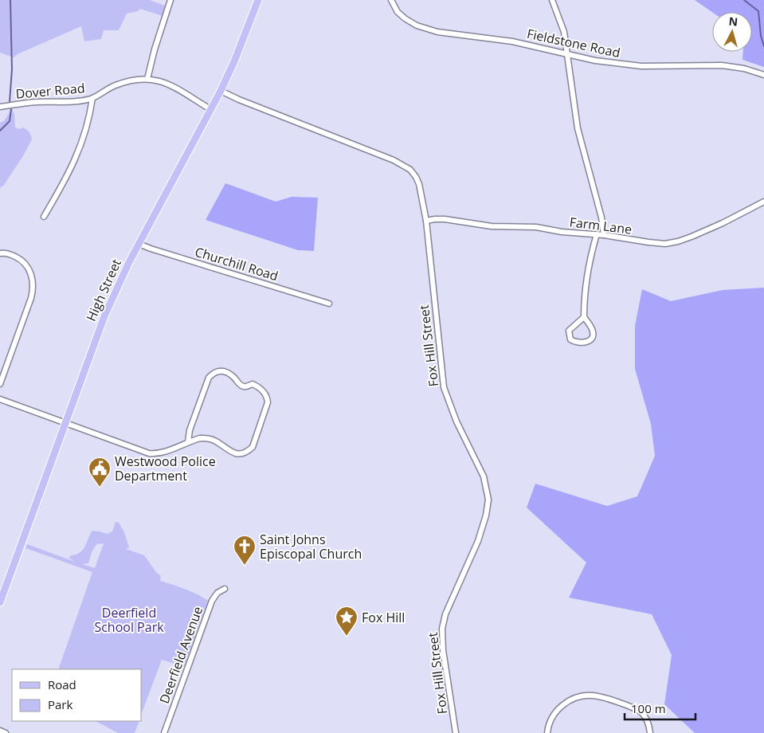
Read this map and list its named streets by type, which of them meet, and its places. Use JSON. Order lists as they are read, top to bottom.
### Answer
{
  "streets": {
    "main road": ["High Street"],
    "street": [
      "Fieldstone Road",
      "Dover Road",
      "Farm Lane",
      "Churchill Road",
      "Fox Hill Street",
      "Deerfield Avenue"
    ]
  },
  "crossings": [
    ["Dover Road", "High Street"],
    ["Farm Lane", "Fox Hill Street"],
    ["Churchill Road", "High Street"],
    ["High Street", "Fox Hill Street"]
  ],
  "parks": ["Deerfield School Park"],
  "places": {
    "public building": ["Westwood Police Department"],
    "church": ["Saint Johns Episcopal Church"],
    "place": ["Fox Hill"]
  },
  "legend": ["Road", "Park"],
  "scale_bar": "100 m",
  "north": "top"
}
